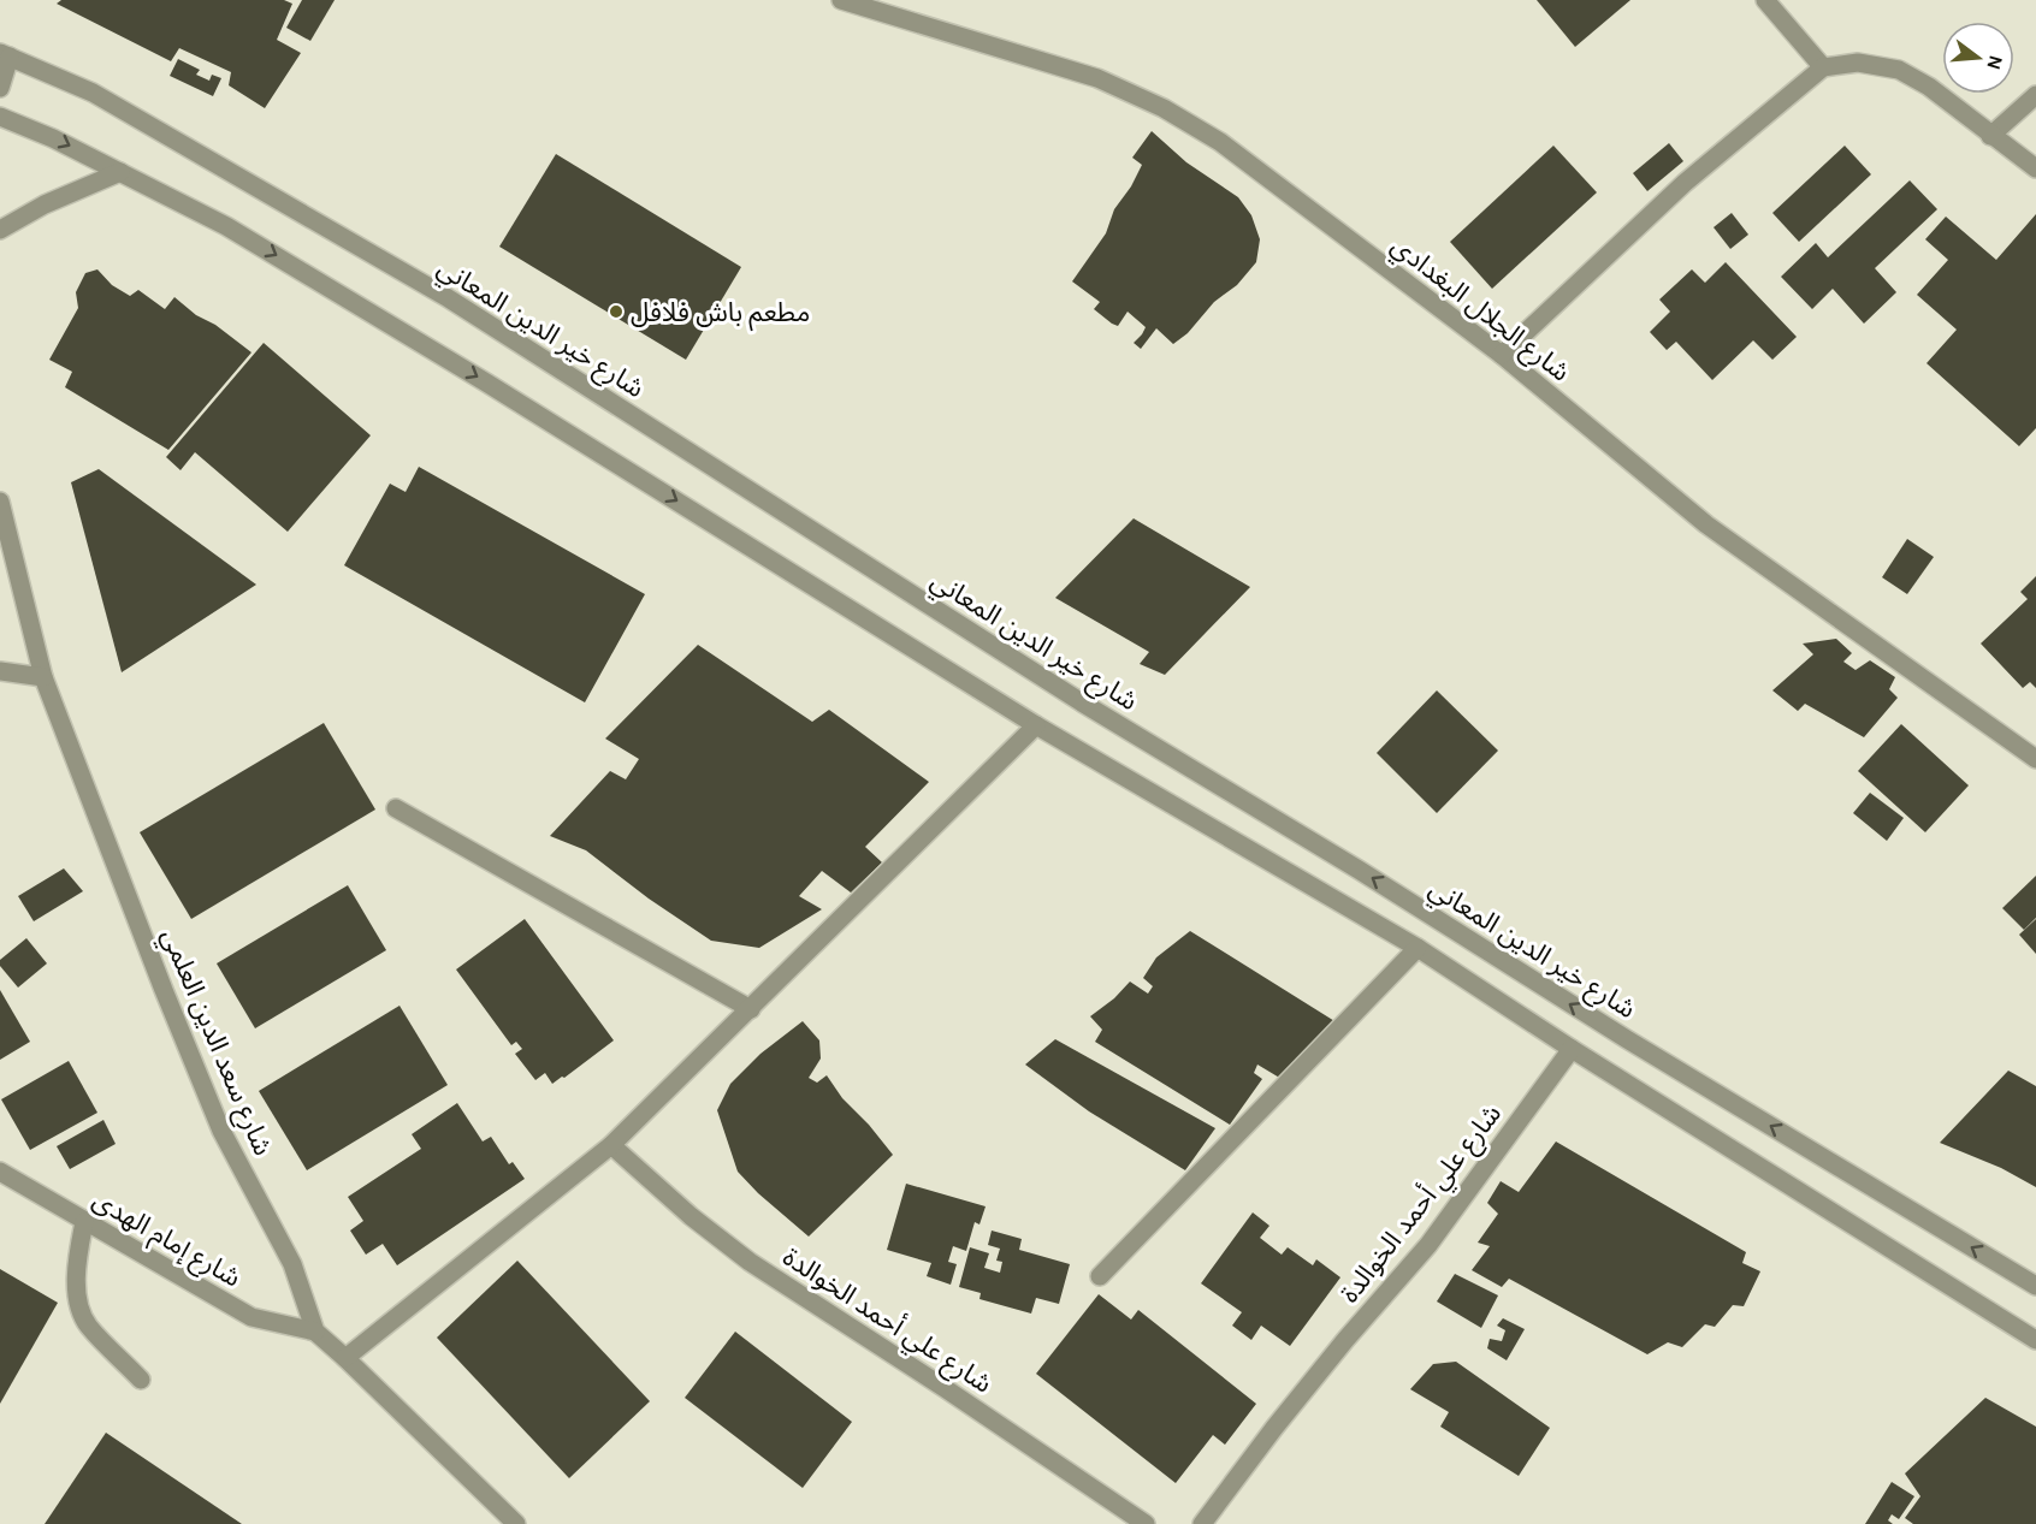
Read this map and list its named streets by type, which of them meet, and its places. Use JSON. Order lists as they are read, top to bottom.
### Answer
{
  "streets": {
    "street": [
      "شارع الجلال البغدادي",
      "شارع خير الدين المعاني",
      "شارع سعد الدين العلمي",
      "شارع علي أحمد الخوالدة",
      "شارع إمام الهدى"
    ]
  },
  "crossings": [
    ["شارع سعد الدين العلمي", "شارع إمام الهدى"]
  ],
  "places": ["مطعم باش فلافل"],
  "north": "right"
}
